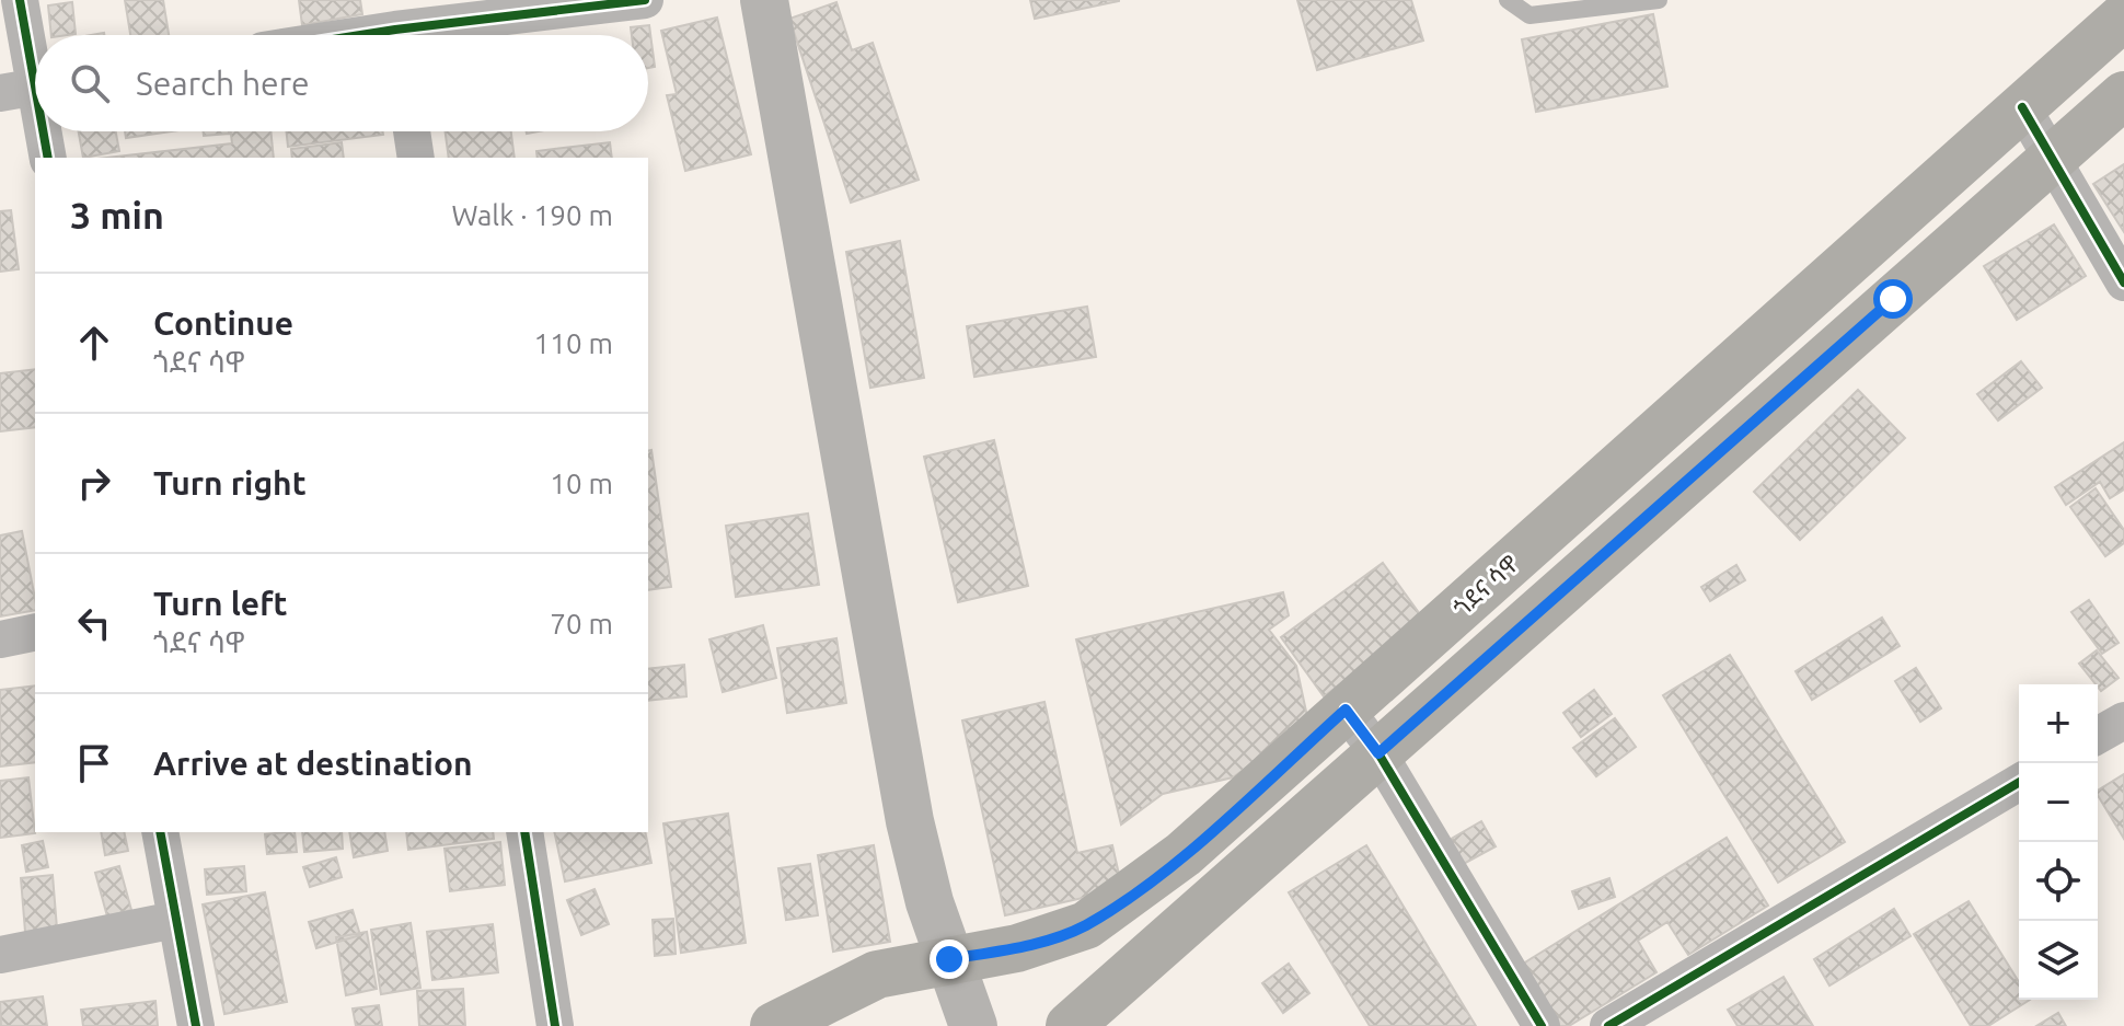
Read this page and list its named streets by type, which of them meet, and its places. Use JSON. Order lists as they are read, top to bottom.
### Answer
{
  "streets": {
    "main road": ["ጎደና ሳዋ"]
  },
  "page": {
    "search": "Search here",
    "heading": ["3 min", "Walk · 190 m"],
    "list": [
      ["Continue", "ጎደና ሳዋ", "110 m"],
      ["Turn right", "10 m"],
      ["Turn left", "ጎደና ሳዋ", "70 m"],
      "Arrive at destination"
    ],
    "map_buttons": ["+", "−"]
  }
}
